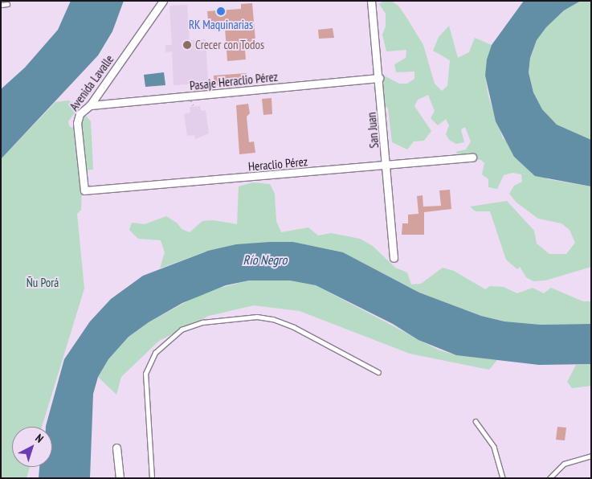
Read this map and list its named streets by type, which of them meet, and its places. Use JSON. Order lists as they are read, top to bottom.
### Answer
{
  "streets": {
    "street": [
      "Pasaje Heraclio Pérez",
      "Avenida Lavalle",
      "San Juan",
      "Heraclio Pérez"
    ]
  },
  "crossings": [
    ["Pasaje Heraclio Pérez", "Avenida Lavalle"],
    ["Pasaje Heraclio Pérez", "San Juan"],
    ["Avenida Lavalle", "Heraclio Pérez"],
    ["San Juan", "Heraclio Pérez"]
  ],
  "water": ["Río Negro"],
  "parks": ["Ñu Porá"],
  "places": ["RK Maquinarias", "Crecer con Todos"],
  "north": "top right"
}
